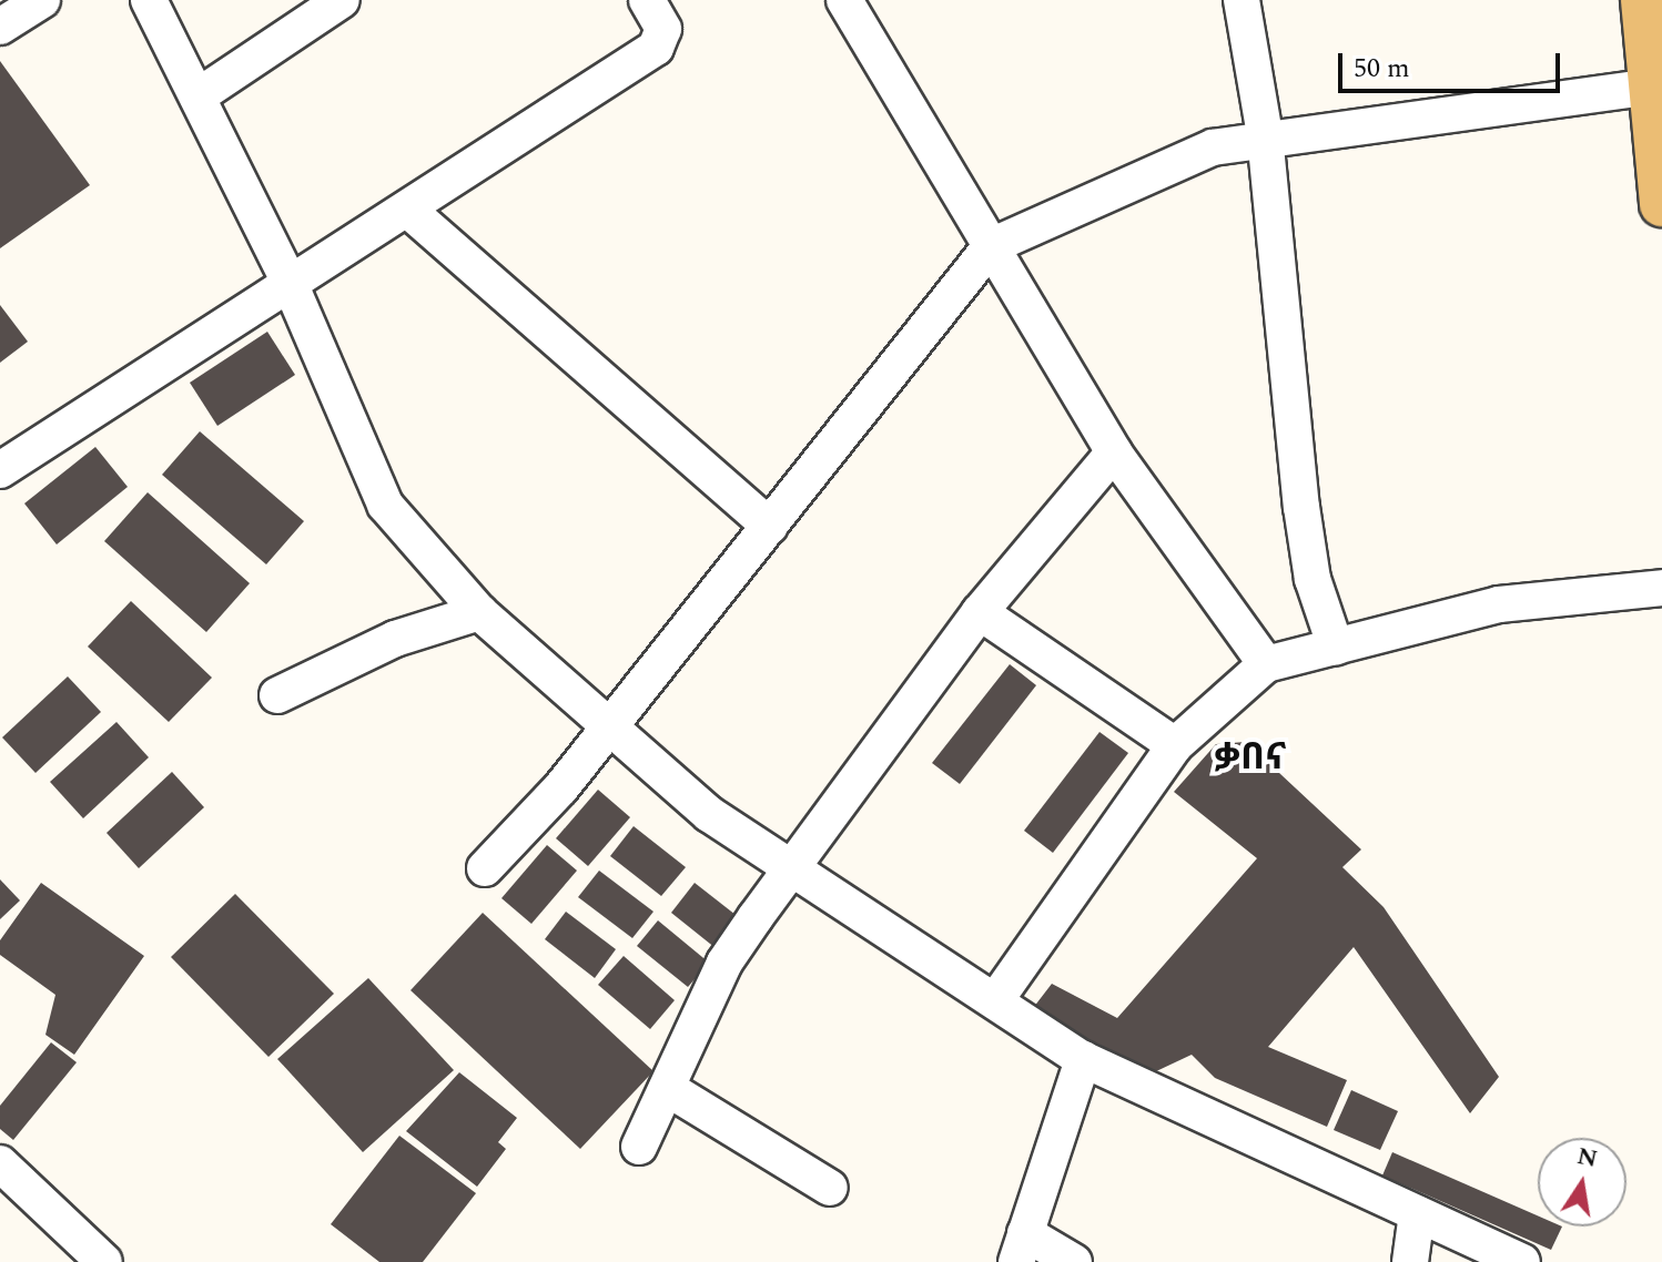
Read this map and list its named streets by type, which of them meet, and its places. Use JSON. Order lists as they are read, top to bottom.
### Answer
{
  "districts": ["ቃበና"],
  "scale_bar": "50 m",
  "north": "top"
}
